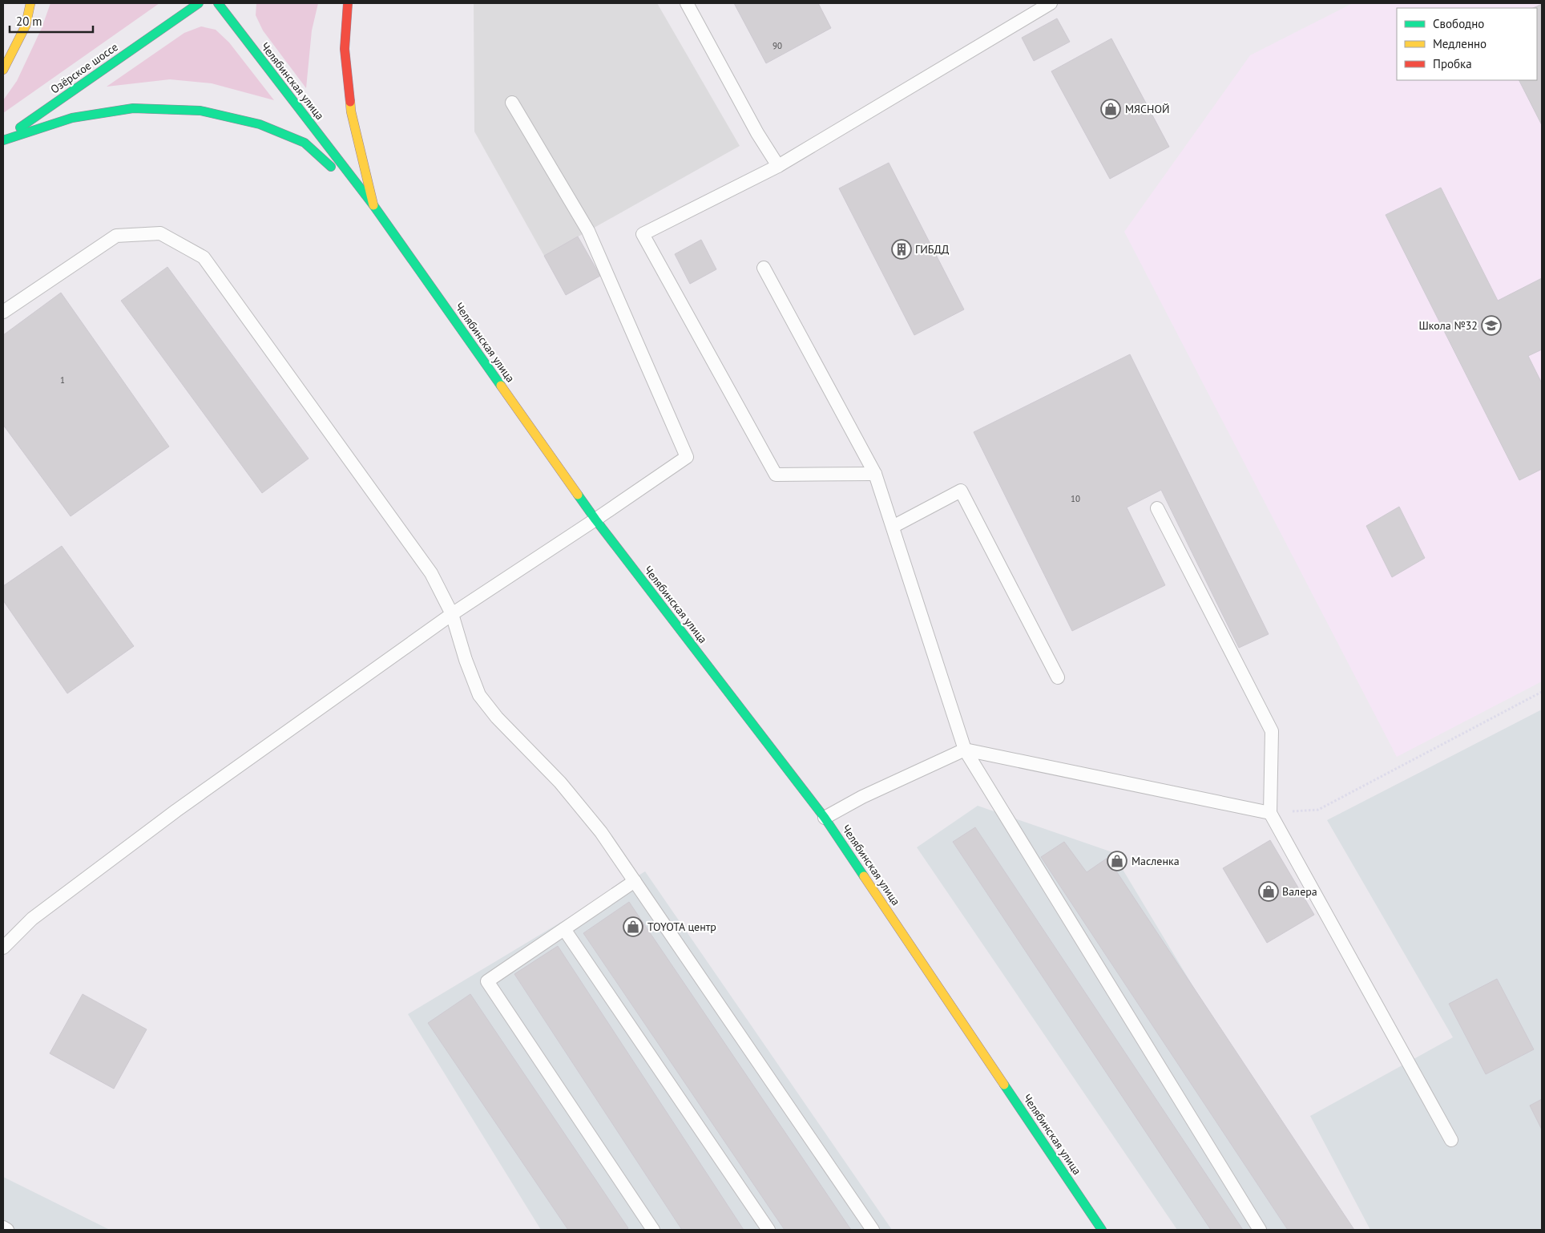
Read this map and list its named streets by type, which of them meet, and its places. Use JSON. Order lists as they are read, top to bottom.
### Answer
{
  "streets": {
    "main road": ["Озёрское шоссе", "Челябинская улица"]
  },
  "places": {
    "shop": [
      "МЯСНОЙ",
      "Масленка",
      "Валера",
      "TOYOTA центр"
    ],
    "building": ["ГИБДД"],
    "school or university": ["Школа №32"]
  },
  "house_numbers": ["90", "1", "10"],
  "legend": ["Свободно", "Медленно", "Пробка"],
  "scale_bar": "20 m"
}
